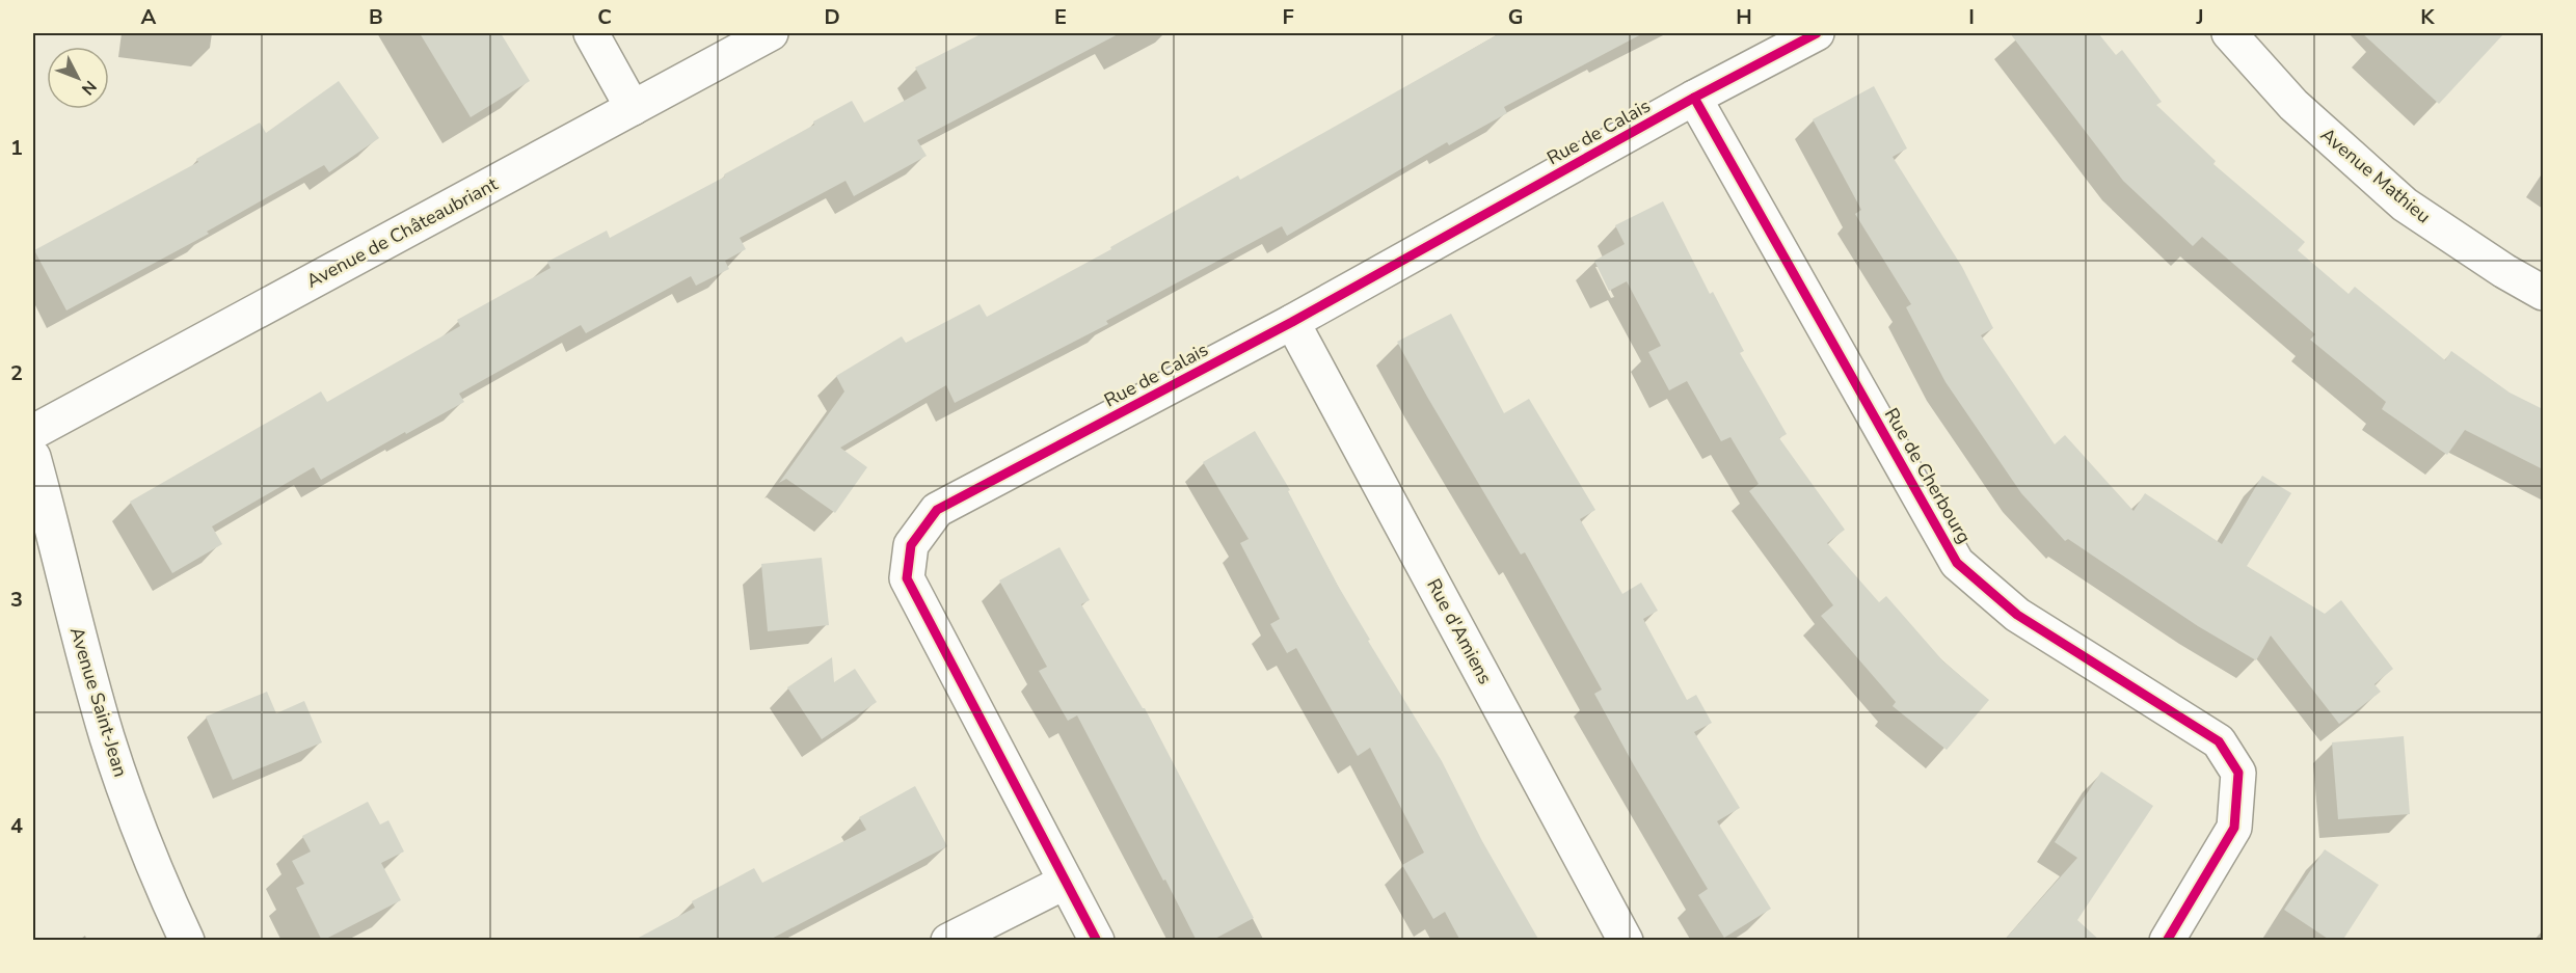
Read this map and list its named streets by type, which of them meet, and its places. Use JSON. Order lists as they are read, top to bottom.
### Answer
{
  "streets": {
    "street": [
      "Rue de Calais",
      "Avenue Mathieu",
      "Avenue de Châteaubriant",
      "Rue de Cherbourg",
      "Rue d'Amiens",
      "Avenue Saint-Jean"
    ]
  },
  "crossings": [
    ["Rue de Calais", "Rue de Cherbourg"],
    ["Rue de Calais", "Rue d'Amiens"]
  ],
  "north": "bottom right",
  "grid": {
    "columns": [
      "A",
      "B",
      "C",
      "D",
      "E",
      "F",
      "G",
      "H",
      "I",
      "J",
      "K"
    ],
    "rows": [
      "1",
      "2",
      "3",
      "4"
    ]
  }
}
